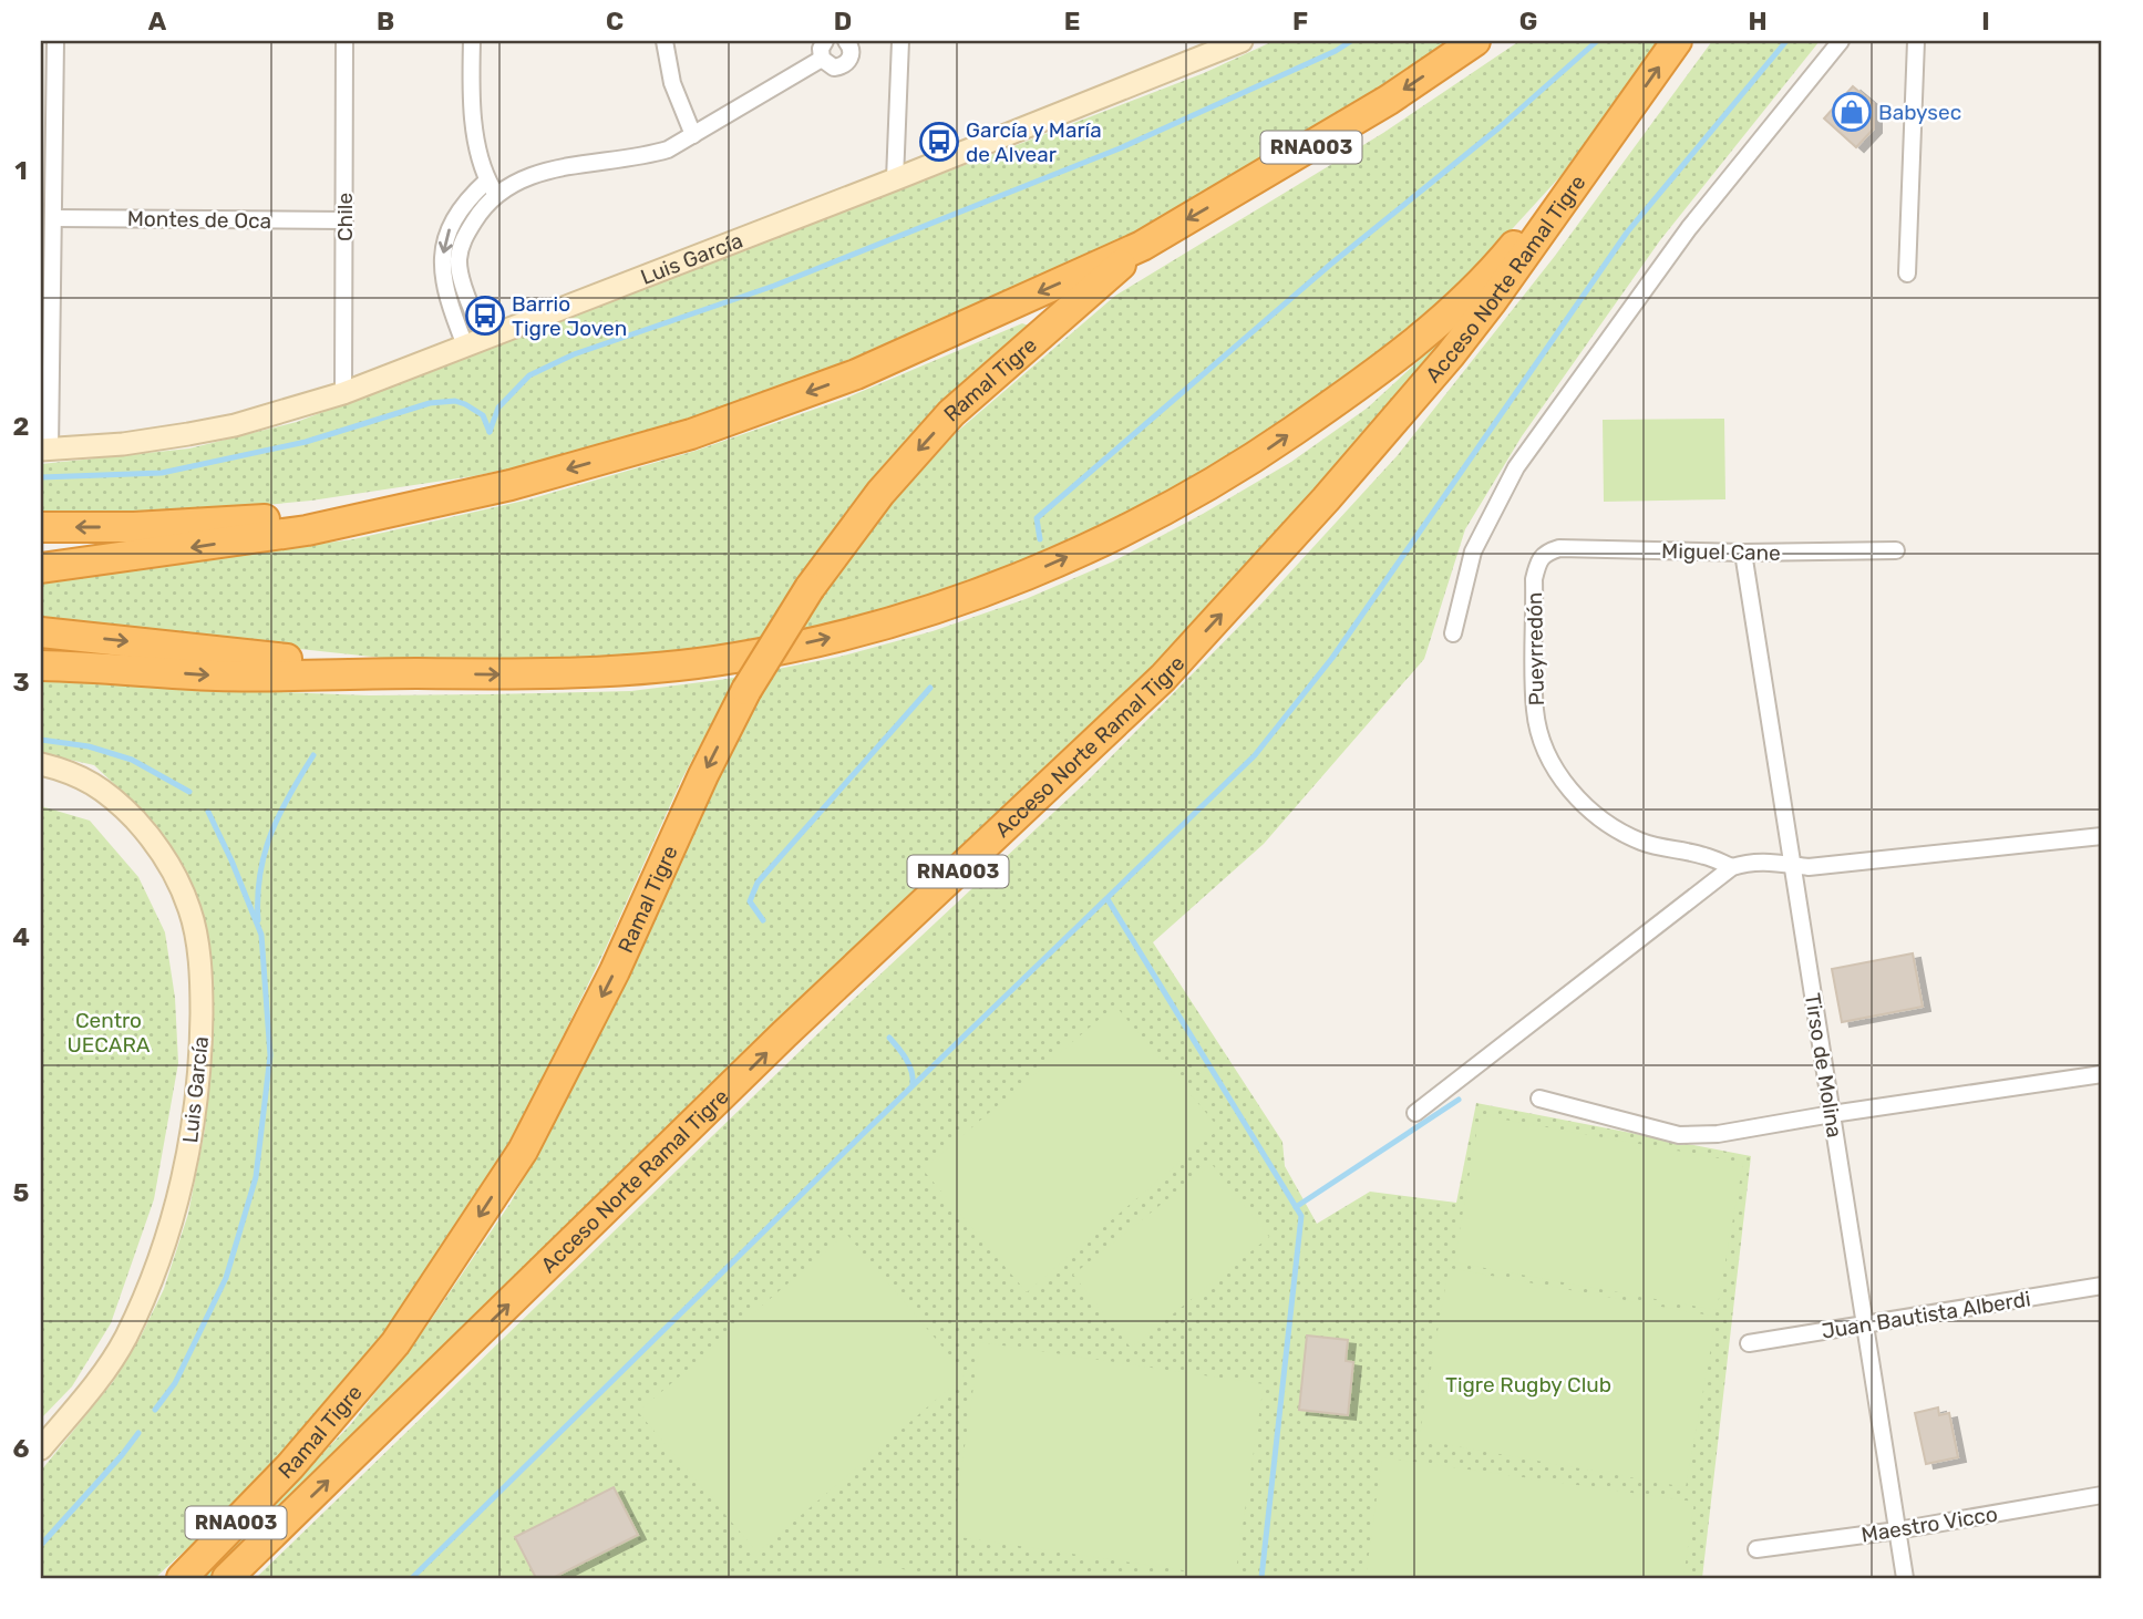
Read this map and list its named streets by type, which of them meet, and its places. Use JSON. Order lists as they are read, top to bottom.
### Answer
{
  "streets": {
    "highway": ["RNA003", "Acceso Norte Ramal Tigre", "Ramal Tigre"],
    "street": [
      "Chile",
      "Montes de Oca",
      "Luis García",
      "Miguel Cane",
      "Pueyrredón",
      "Tirso de Molina",
      "Juan Bautista Alberdi",
      "Maestro Vicco"
    ]
  },
  "crossings": [
    ["RNA003", "Ramal Tigre"],
    ["Chile", "Montes de Oca"],
    ["Chile", "Luis García"],
    ["Miguel Cane", "Pueyrredón"],
    ["Miguel Cane", "Tirso de Molina"],
    ["Tirso de Molina", "Juan Bautista Alberdi"],
    ["Tirso de Molina", "Maestro Vicco"]
  ],
  "one_way": ["Acceso Norte Ramal Tigre", "Ramal Tigre"],
  "parks": ["Centro UECARA", "Tigre Rugby Club"],
  "places": {
    "shop": ["Babysec"],
    "bus stop": ["García y María de Alvear", "Barrio Tigre Joven"]
  },
  "grid": {
    "columns": [
      "A",
      "B",
      "C",
      "D",
      "E",
      "F",
      "G",
      "H",
      "I"
    ],
    "rows": [
      "1",
      "2",
      "3",
      "4",
      "5",
      "6"
    ]
  }
}
